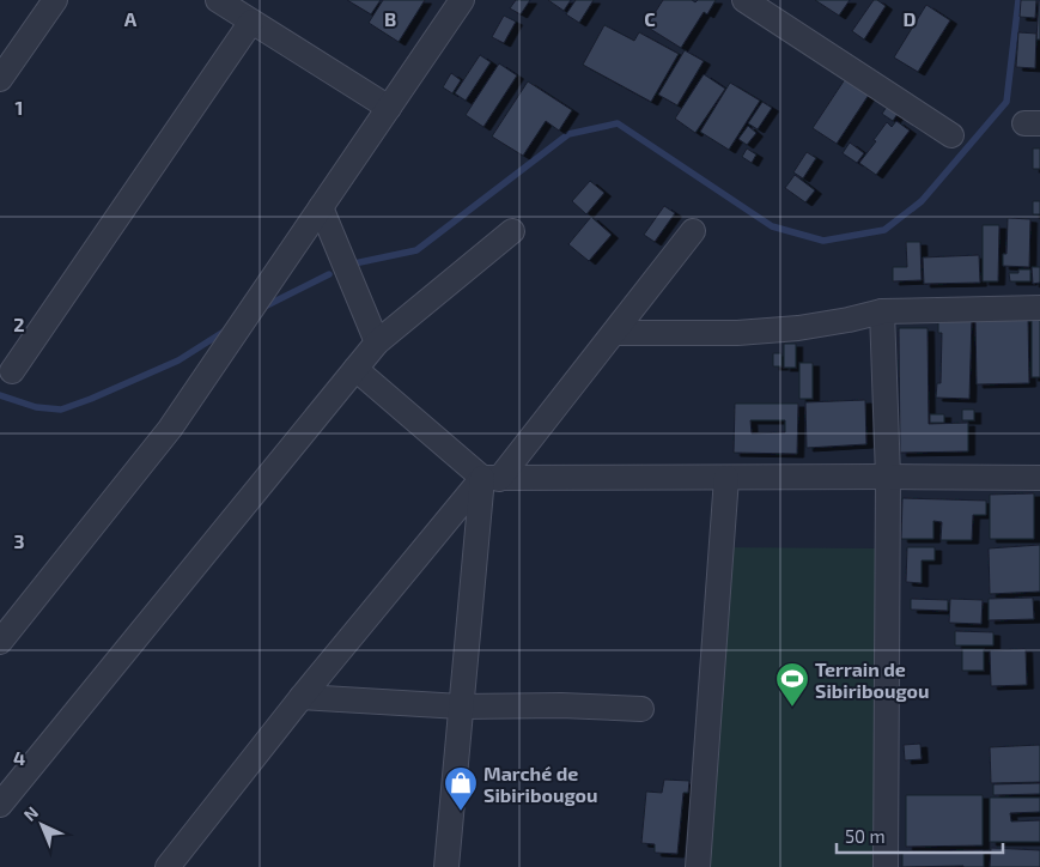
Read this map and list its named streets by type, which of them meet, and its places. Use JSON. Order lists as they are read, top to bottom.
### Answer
{
  "places": {
    "sports": ["Terrain de Sibiribougou"],
    "shop": ["Marché de Sibiribougou"]
  },
  "scale_bar": "50 m",
  "north": "top left",
  "grid": {
    "columns": [
      "A",
      "B",
      "C",
      "D"
    ],
    "rows": [
      "1",
      "2",
      "3",
      "4"
    ]
  }
}
